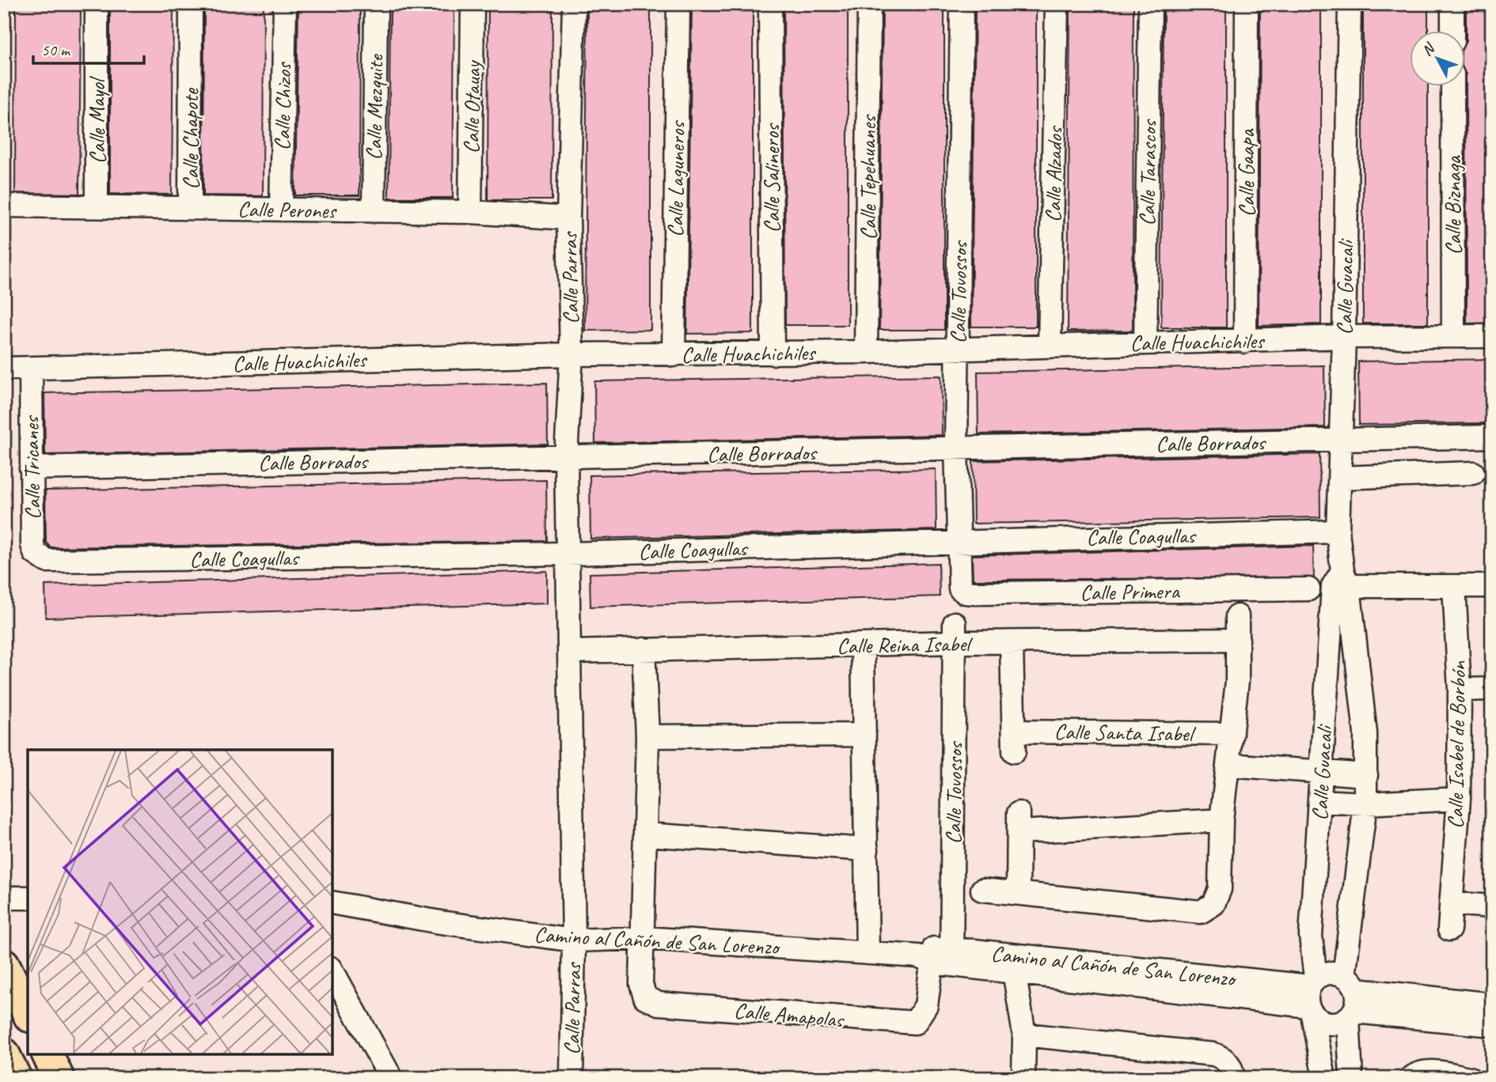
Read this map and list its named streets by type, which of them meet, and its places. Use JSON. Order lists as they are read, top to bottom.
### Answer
{
  "streets": {
    "street": [
      "Calle Chizos",
      "Calle Mezquite",
      "Calle Otauay",
      "Calle Mayol",
      "Calle Chapote",
      "Calle Tarascos",
      "Calle Gaapa",
      "Calle Alzados",
      "Calle Tepehuanes",
      "Calle Salineros",
      "Calle Laguneros",
      "Calle Biznaga",
      "Calle Perones",
      "Calle Parras",
      "Calle Guacali",
      "Calle Tovossos",
      "Calle Huachichiles",
      "Calle Borrados",
      "Calle Tricanes",
      "Calle Coagullas",
      "Calle Primera",
      "Calle Reina Isabel",
      "Calle Santa Isabel",
      "Calle Isabel de Borbón",
      "Camino al Cañón de San Lorenzo",
      "Calle Amapolas"
    ]
  },
  "crossings": [
    ["Calle Chizos", "Calle Perones"],
    ["Calle Mezquite", "Calle Perones"],
    ["Calle Otauay", "Calle Perones"],
    ["Calle Mayol", "Calle Perones"],
    ["Calle Chapote", "Calle Perones"],
    ["Calle Tarascos", "Calle Huachichiles"],
    ["Calle Gaapa", "Calle Huachichiles"],
    ["Calle Alzados", "Calle Huachichiles"],
    ["Calle Tepehuanes", "Calle Huachichiles"],
    ["Calle Salineros", "Calle Huachichiles"],
    ["Calle Laguneros", "Calle Huachichiles"],
    ["Calle Biznaga", "Calle Huachichiles"],
    ["Calle Perones", "Calle Parras"],
    ["Calle Parras", "Calle Huachichiles"],
    ["Calle Parras", "Calle Borrados"],
    ["Calle Parras", "Calle Coagullas"],
    ["Calle Parras", "Calle Reina Isabel"],
    ["Calle Parras", "Camino al Cañón de San Lorenzo"],
    ["Calle Guacali", "Calle Huachichiles"],
    ["Calle Guacali", "Calle Borrados"],
    ["Calle Guacali", "Calle Coagullas"],
    ["Calle Guacali", "Camino al Cañón de San Lorenzo"],
    ["Calle Tovossos", "Calle Huachichiles"],
    ["Calle Tovossos", "Calle Borrados"],
    ["Calle Tovossos", "Calle Coagullas"],
    ["Calle Tovossos", "Calle Primera"],
    ["Calle Tovossos", "Calle Reina Isabel"],
    ["Calle Tovossos", "Camino al Cañón de San Lorenzo"],
    ["Calle Tovossos", "Calle Amapolas"],
    ["Calle Huachichiles", "Calle Tricanes"],
    ["Calle Borrados", "Calle Tricanes"],
    ["Calle Tricanes", "Calle Coagullas"],
    ["Calle Reina Isabel", "Calle Santa Isabel"],
    ["Camino al Cañón de San Lorenzo", "Calle Amapolas"]
  ],
  "scale_bar": "50 m",
  "north": "top left"
}
